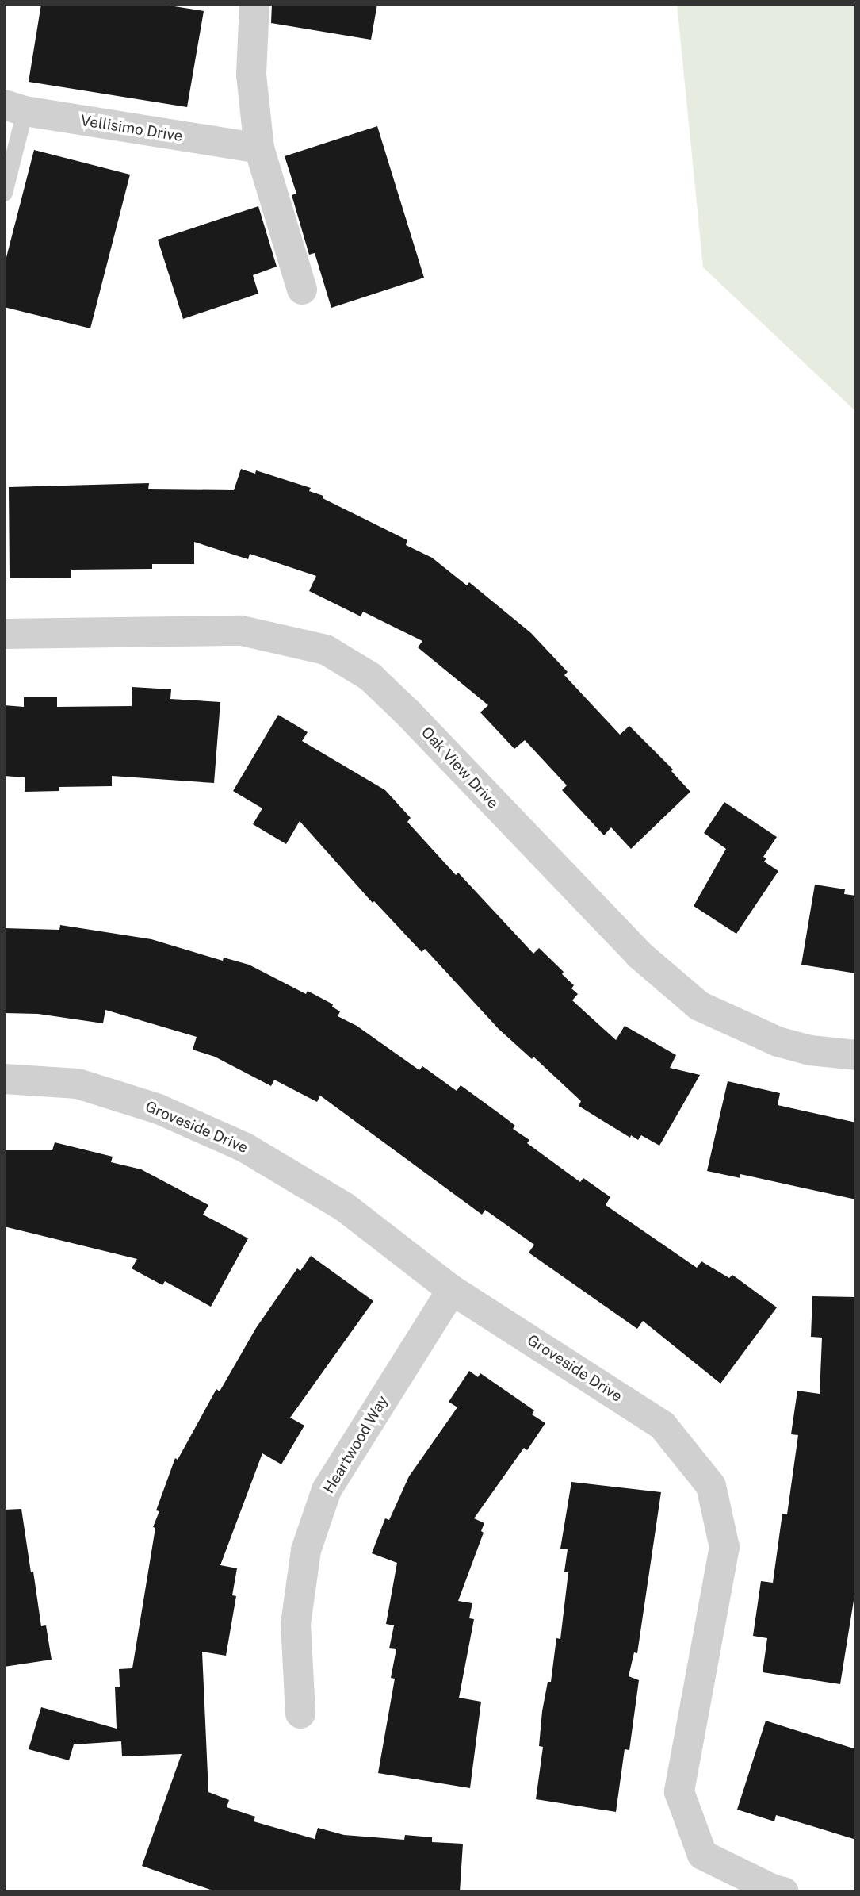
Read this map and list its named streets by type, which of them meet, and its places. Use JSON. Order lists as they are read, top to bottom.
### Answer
{
  "streets": {
    "street": [
      "Vellisimo Drive",
      "Oak View Drive",
      "Groveside Drive",
      "Heartwood Way"
    ]
  },
  "crossings": [
    ["Groveside Drive", "Heartwood Way"]
  ]
}
